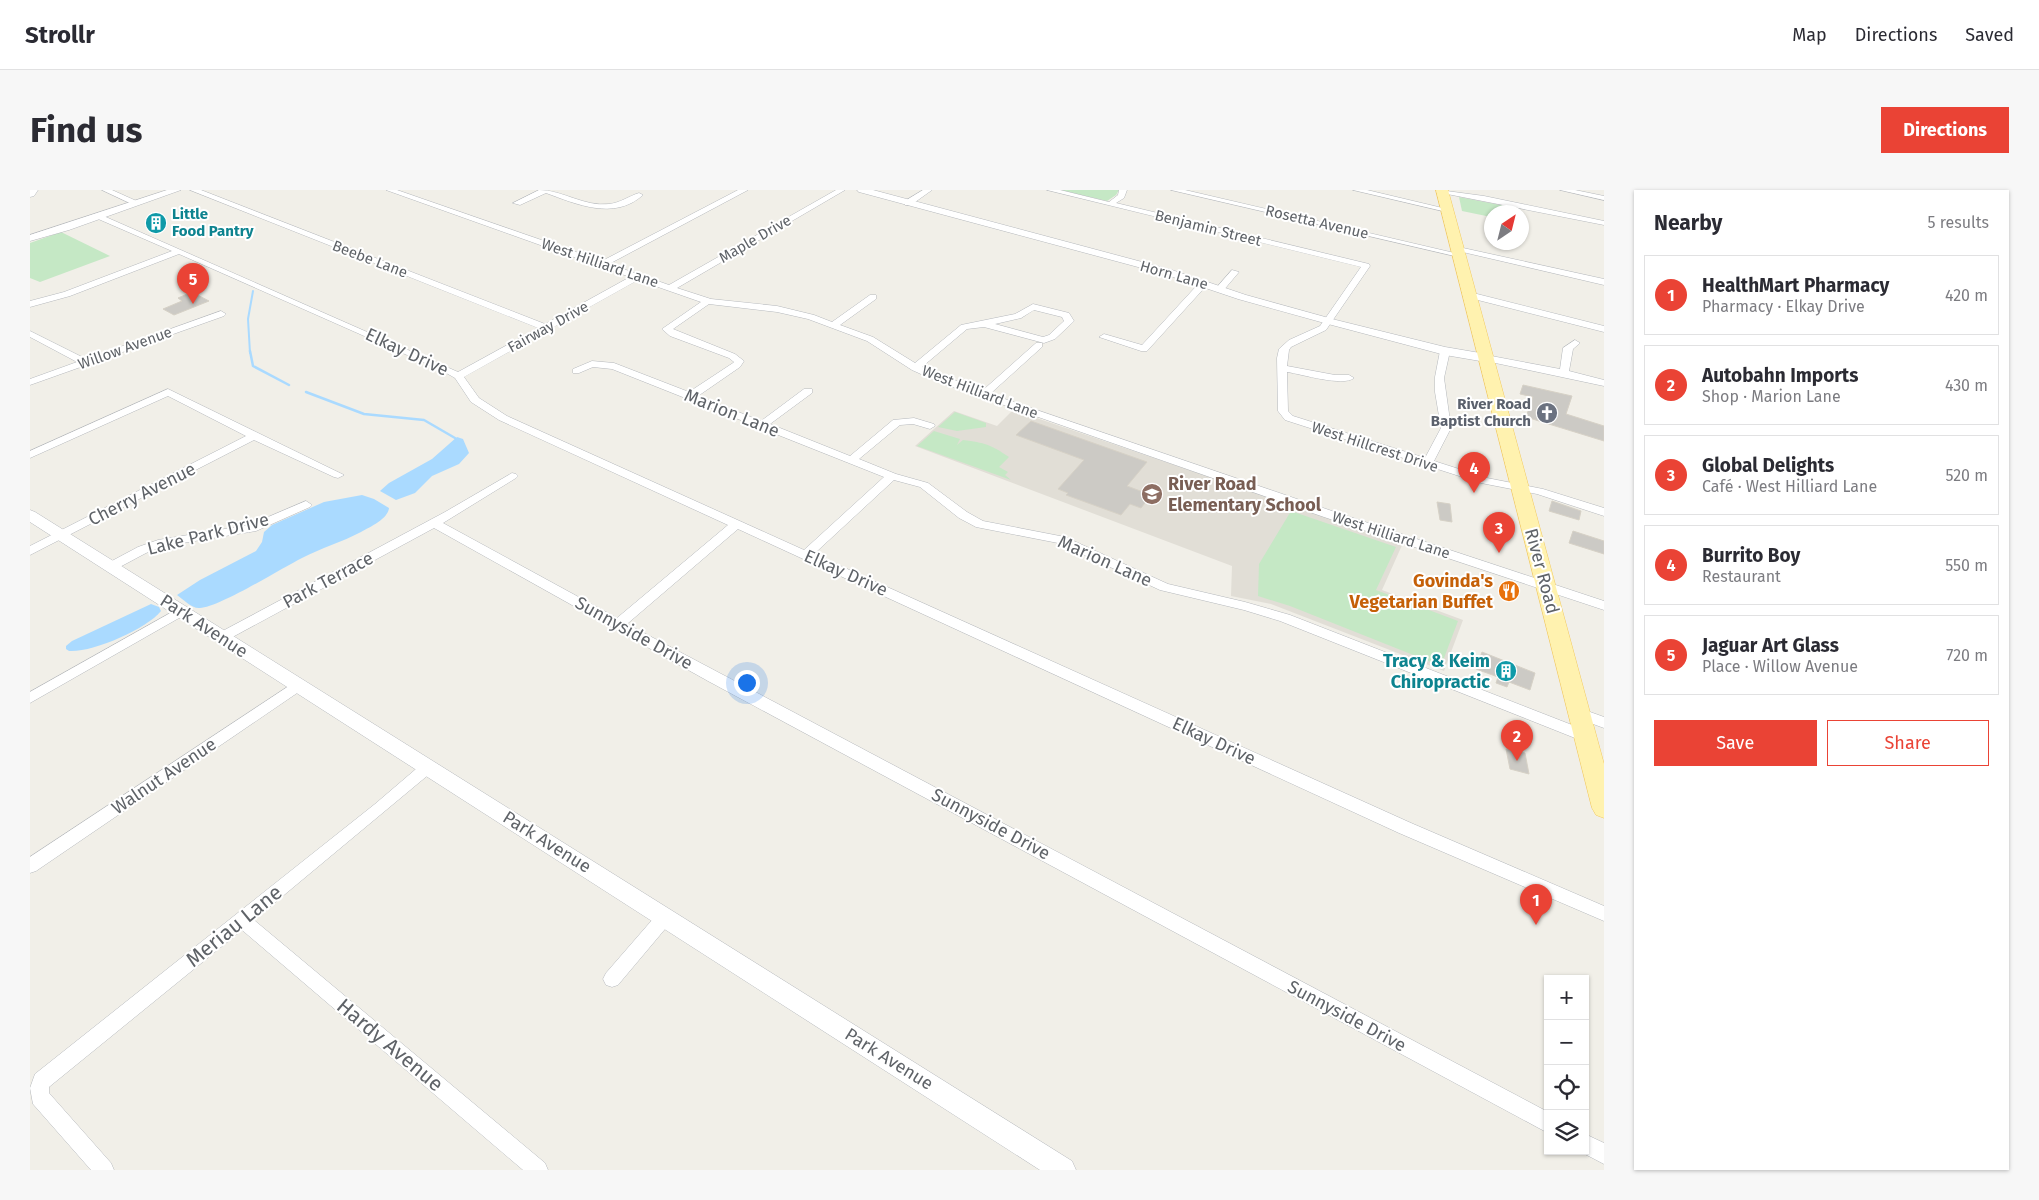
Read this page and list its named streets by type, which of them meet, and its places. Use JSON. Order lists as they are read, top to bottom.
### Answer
{
  "streets": {
    "main road": ["River Road"],
    "street": [
      "Rosetta Avenue",
      "Benjamin Street",
      "Maple Drive",
      "Beebe Lane",
      "West Hilliard Lane",
      "Horn Lane",
      "Fairway Drive",
      "Willow Avenue",
      "Elkay Drive",
      "Marion Lane",
      "West Hillcrest Drive",
      "Cherry Avenue",
      "Lake Park Drive",
      "Park Terrace",
      "Park Avenue",
      "Sunnyside Drive",
      "Walnut Avenue",
      "Meriau Lane",
      "Hardy Avenue"
    ]
  },
  "crossings": [
    ["Rosetta Avenue", "River Road"],
    ["Benjamin Street", "Horn Lane"],
    ["Maple Drive", "West Hilliard Lane"],
    ["Beebe Lane", "Fairway Drive"],
    ["West Hilliard Lane", "Fairway Drive"],
    ["West Hilliard Lane", "River Road"],
    ["Horn Lane", "River Road"],
    ["Fairway Drive", "Elkay Drive"],
    ["Marion Lane", "River Road"],
    ["West Hillcrest Drive", "River Road"],
    ["Cherry Avenue", "Park Avenue"],
    ["Lake Park Drive", "Park Avenue"],
    ["Park Terrace", "Park Avenue"],
    ["Park Terrace", "Sunnyside Drive"],
    ["Park Avenue", "Walnut Avenue"],
    ["Park Avenue", "Meriau Lane"],
    ["Meriau Lane", "Hardy Avenue"]
  ],
  "places": {
    "building": ["Little Food Pantry", "Tracy & Keim Chiropractic"],
    "church": ["River Road Baptist Church"],
    "school or university": ["River Road Elementary School"],
    "restaurant": ["Govinda's Vegetarian Buffet"]
  },
  "north": "top right",
  "page": {
    "header": "Strollr",
    "nav": ["Map", "Directions", "Saved"],
    "buttons": [
      "Directions",
      ["Save", "Share"]
    ],
    "title": "Find us",
    "heading": ["Nearby", "5 results"],
    "list": [
      {
        "mark": "1",
        "name": "HealthMart Pharmacy",
        "note": "Pharmacy · Elkay Drive",
        "value": "420 m"
      },
      {
        "mark": "2",
        "name": "Autobahn Imports",
        "note": "Shop · Marion Lane",
        "value": "430 m"
      },
      {
        "mark": "3",
        "name": "Global Delights",
        "note": "Café · West Hilliard Lane",
        "value": "520 m"
      },
      {
        "mark": "4",
        "name": "Burrito Boy",
        "note": "Restaurant",
        "value": "550 m"
      },
      {
        "mark": "5",
        "name": "Jaguar Art Glass",
        "note": "Place · Willow Avenue",
        "value": "720 m"
      }
    ],
    "pins": [
      "5",
      "4",
      "3",
      "2",
      "1"
    ],
    "map_buttons": ["+", "−"]
  }
}
